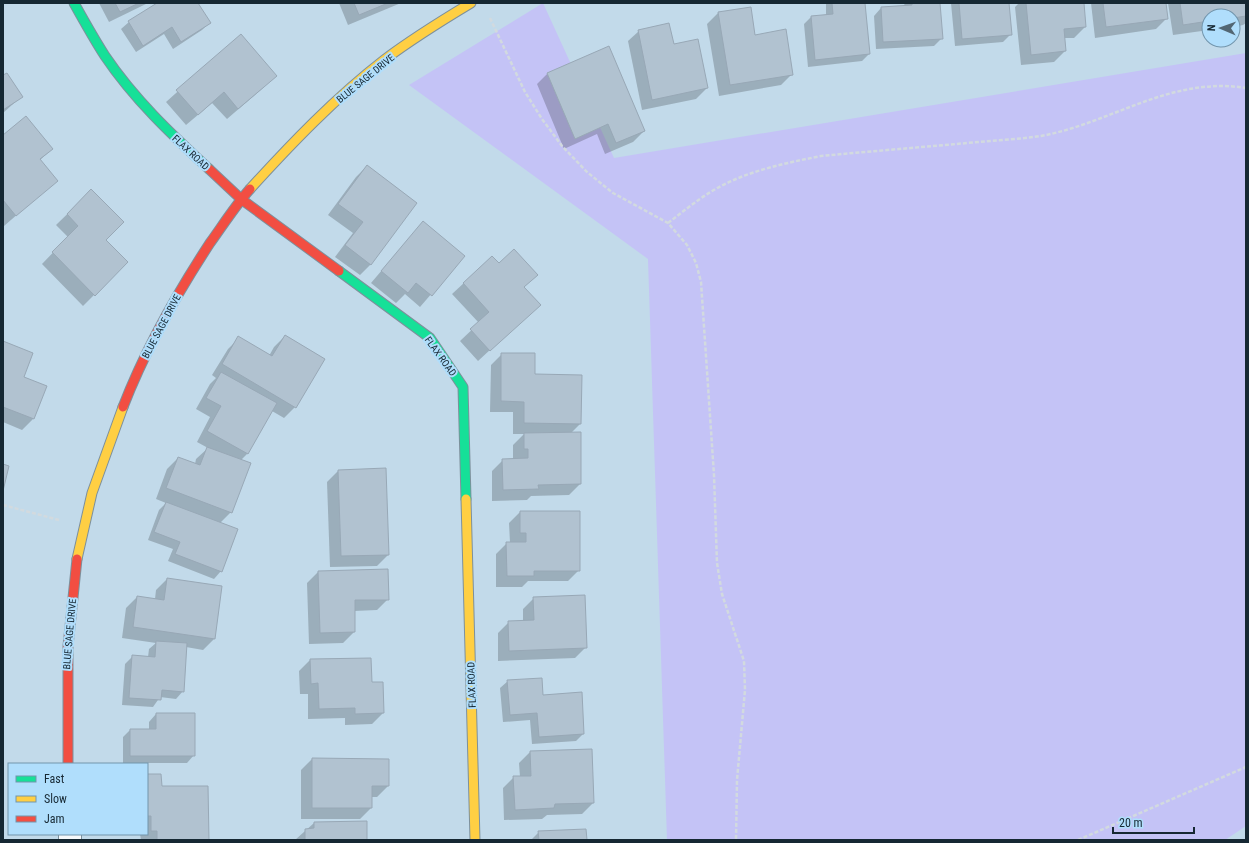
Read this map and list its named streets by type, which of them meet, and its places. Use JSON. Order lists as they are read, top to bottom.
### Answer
{
  "streets": {
    "street": ["BLUE SAGE DRIVE", "FLAX ROAD"]
  },
  "crossings": [
    ["BLUE SAGE DRIVE", "FLAX ROAD"]
  ],
  "legend": ["Fast", "Slow", "Jam"],
  "scale_bar": "20 m",
  "north": "left"
}
